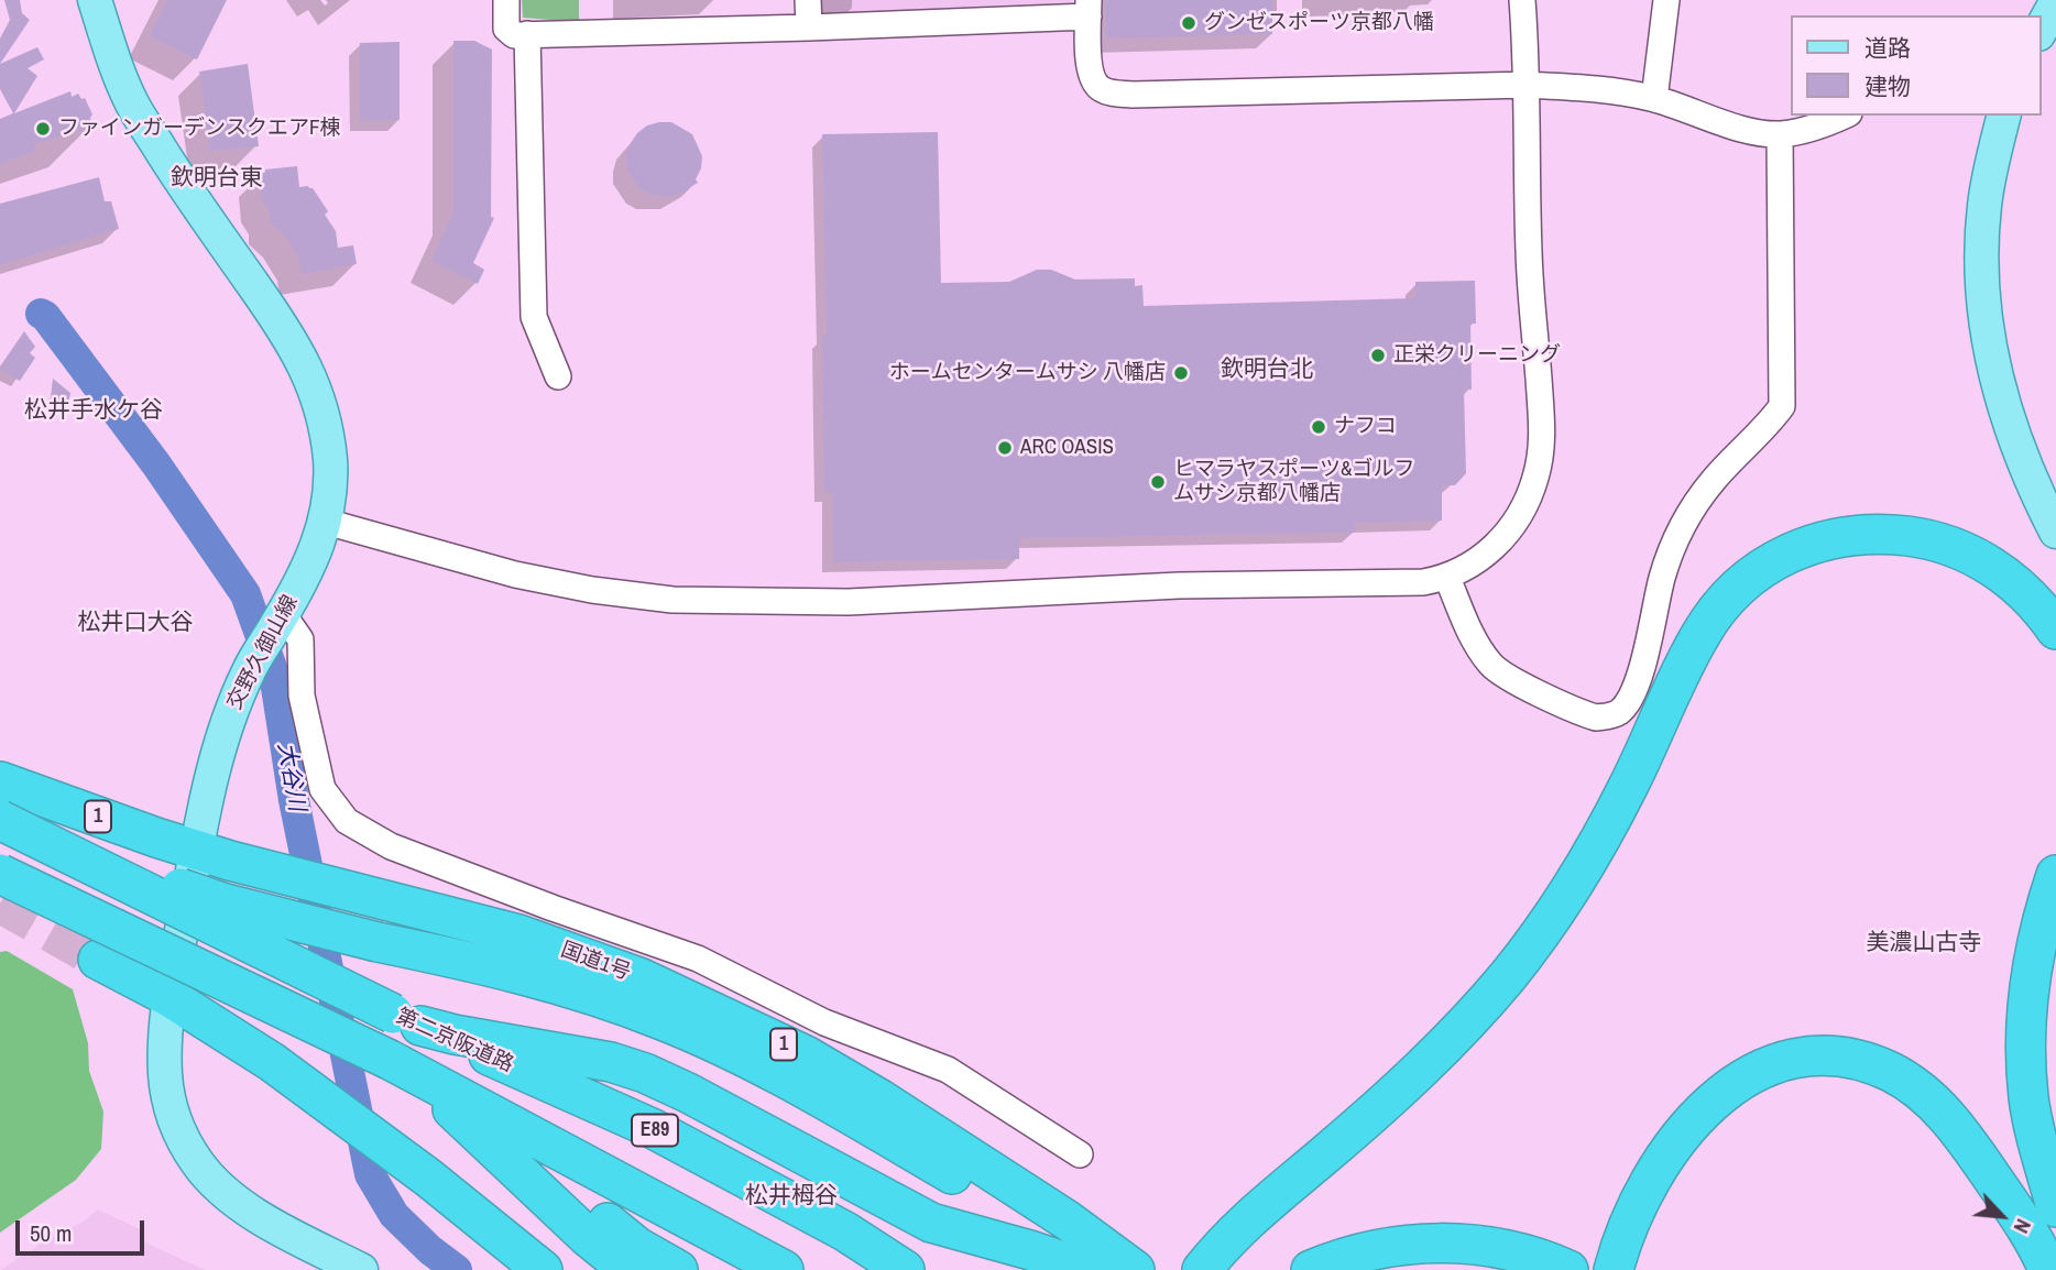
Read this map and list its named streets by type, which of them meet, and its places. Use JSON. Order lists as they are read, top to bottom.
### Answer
{
  "streets": {
    "highway": [
      "1",
      "国道1号",
      "第二京阪道路",
      "E89"
    ],
    "main road": ["交野久御山線"]
  },
  "crossings": [
    ["交野久御山線", "国道1号"]
  ],
  "districts": [
    "欽明台東",
    "欽明台北",
    "松井手水ケ谷",
    "松井口大谷",
    "美濃山古寺",
    "松井栂谷"
  ],
  "water": ["大谷川"],
  "places": [
    "グンゼスポーツ京都八幡",
    "ファインガーデンスクエアF棟",
    "正栄クリーニング",
    "ホームセンタームサシ 八幡店",
    "ナフコ",
    "ARC OASIS",
    "ヒマラヤスポーツ&ゴルフ ムサシ京都八幡店"
  ],
  "legend": ["道路", "建物"],
  "scale_bar": "50 m",
  "north": "bottom right"
}
